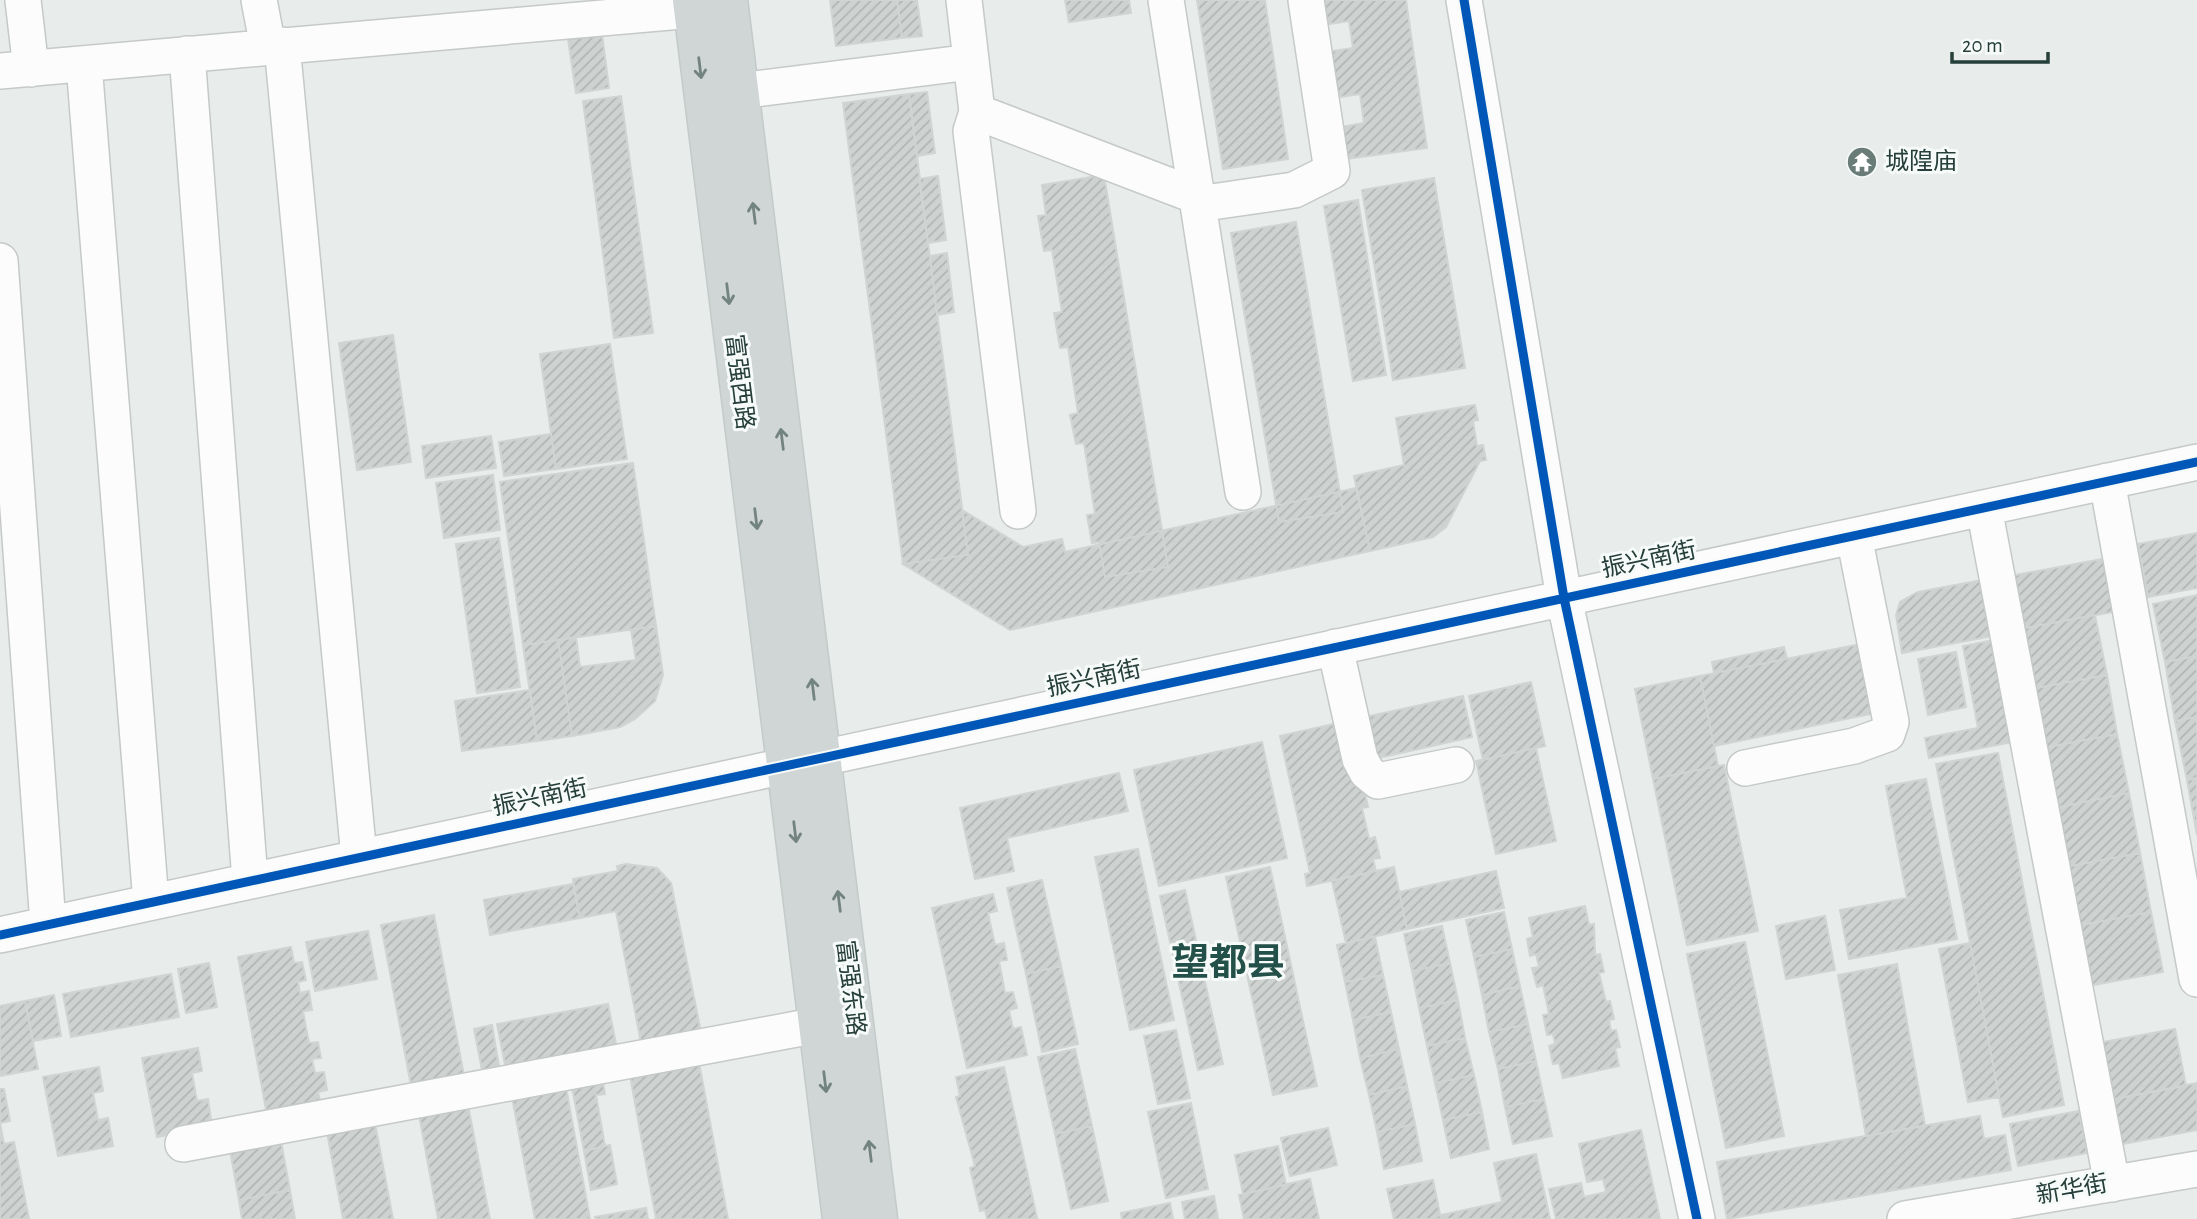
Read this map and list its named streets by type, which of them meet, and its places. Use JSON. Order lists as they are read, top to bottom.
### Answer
{
  "streets": {
    "main road": ["富强西路", "富强东路"],
    "street": ["振兴南街", "新华街"]
  },
  "crossings": [
    ["富强西路", "振兴南街"],
    ["富强西路", "富强东路"],
    ["振兴南街", "富强东路"]
  ],
  "districts": ["望都县"],
  "places": {
    "temple": ["城隍庙"]
  },
  "scale_bar": "20 m"
}
